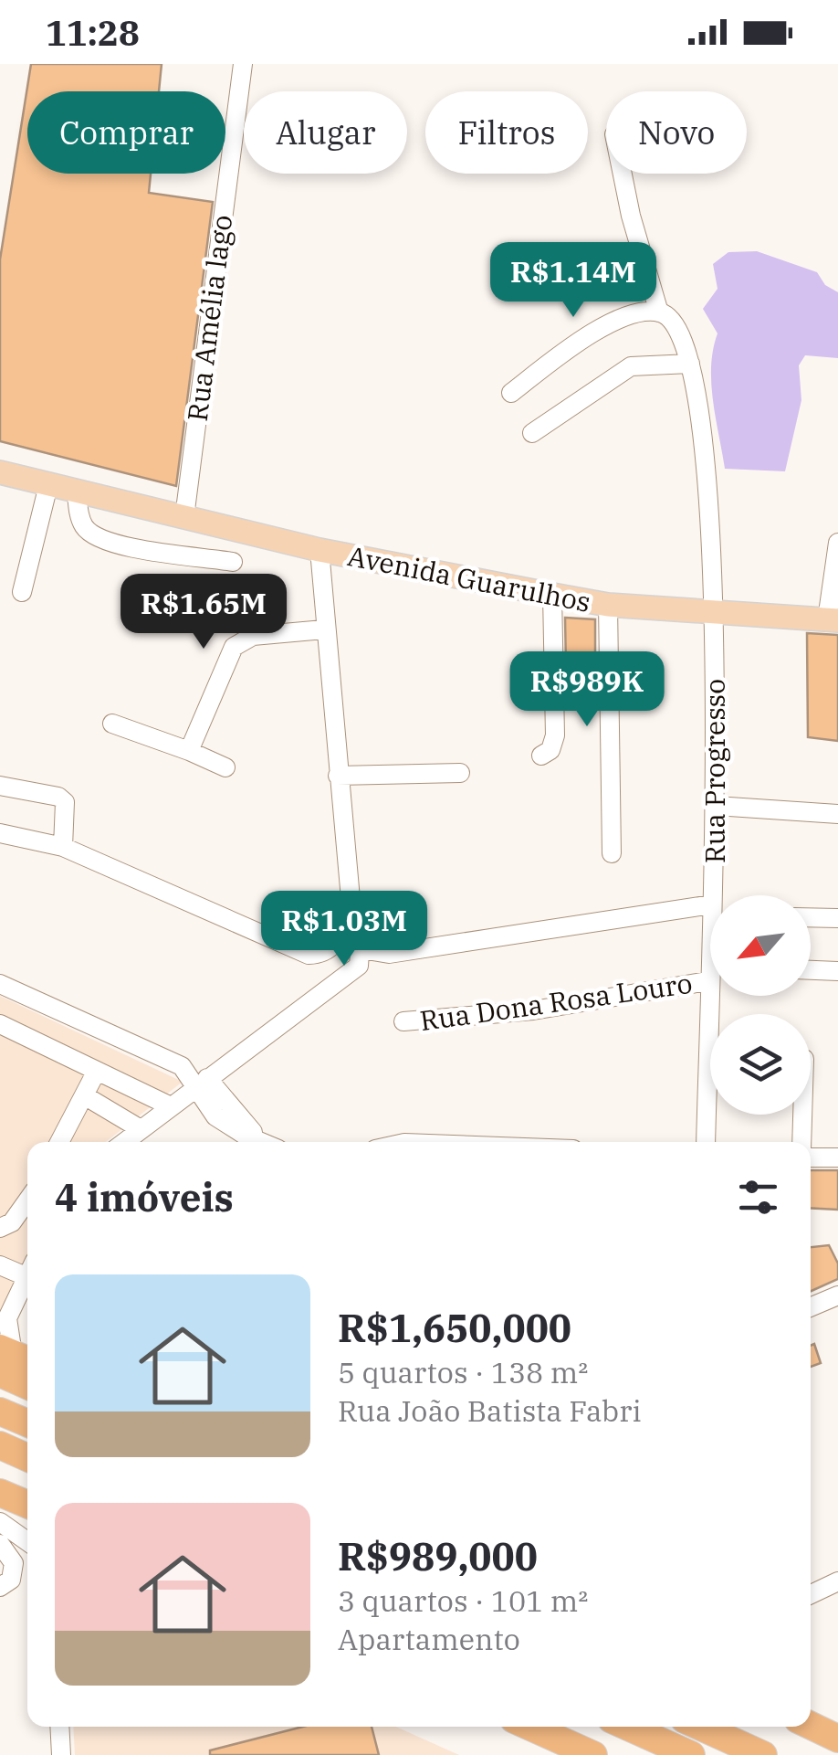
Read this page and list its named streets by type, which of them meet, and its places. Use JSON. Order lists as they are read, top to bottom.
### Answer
{
  "streets": {
    "main road": ["Avenida Guarulhos"],
    "street": ["Rua Amélia lago", "Rua Progresso", "Rua Dona Rosa Louro"]
  },
  "crossings": [
    ["Rua Amélia lago", "Avenida Guarulhos"],
    ["Avenida Guarulhos", "Rua Progresso"]
  ],
  "north": "bottom left",
  "page": {
    "status": "11:28",
    "chip": [
      "Comprar",
      "Alugar",
      "Filtros",
      "Novo"
    ],
    "price": [
      "R$1.14M",
      "R$1.65M",
      "R$989K",
      "R$1.03M"
    ],
    "heading": "4 imóveis",
    "list": [
      {
        "name": "R$1,650,000",
        "note": "5 quartos · 138 m² · Rua João Batista Fabri"
      },
      {
        "name": "R$989,000",
        "note": "3 quartos · 101 m² · Apartamento"
      }
    ]
  }
}
